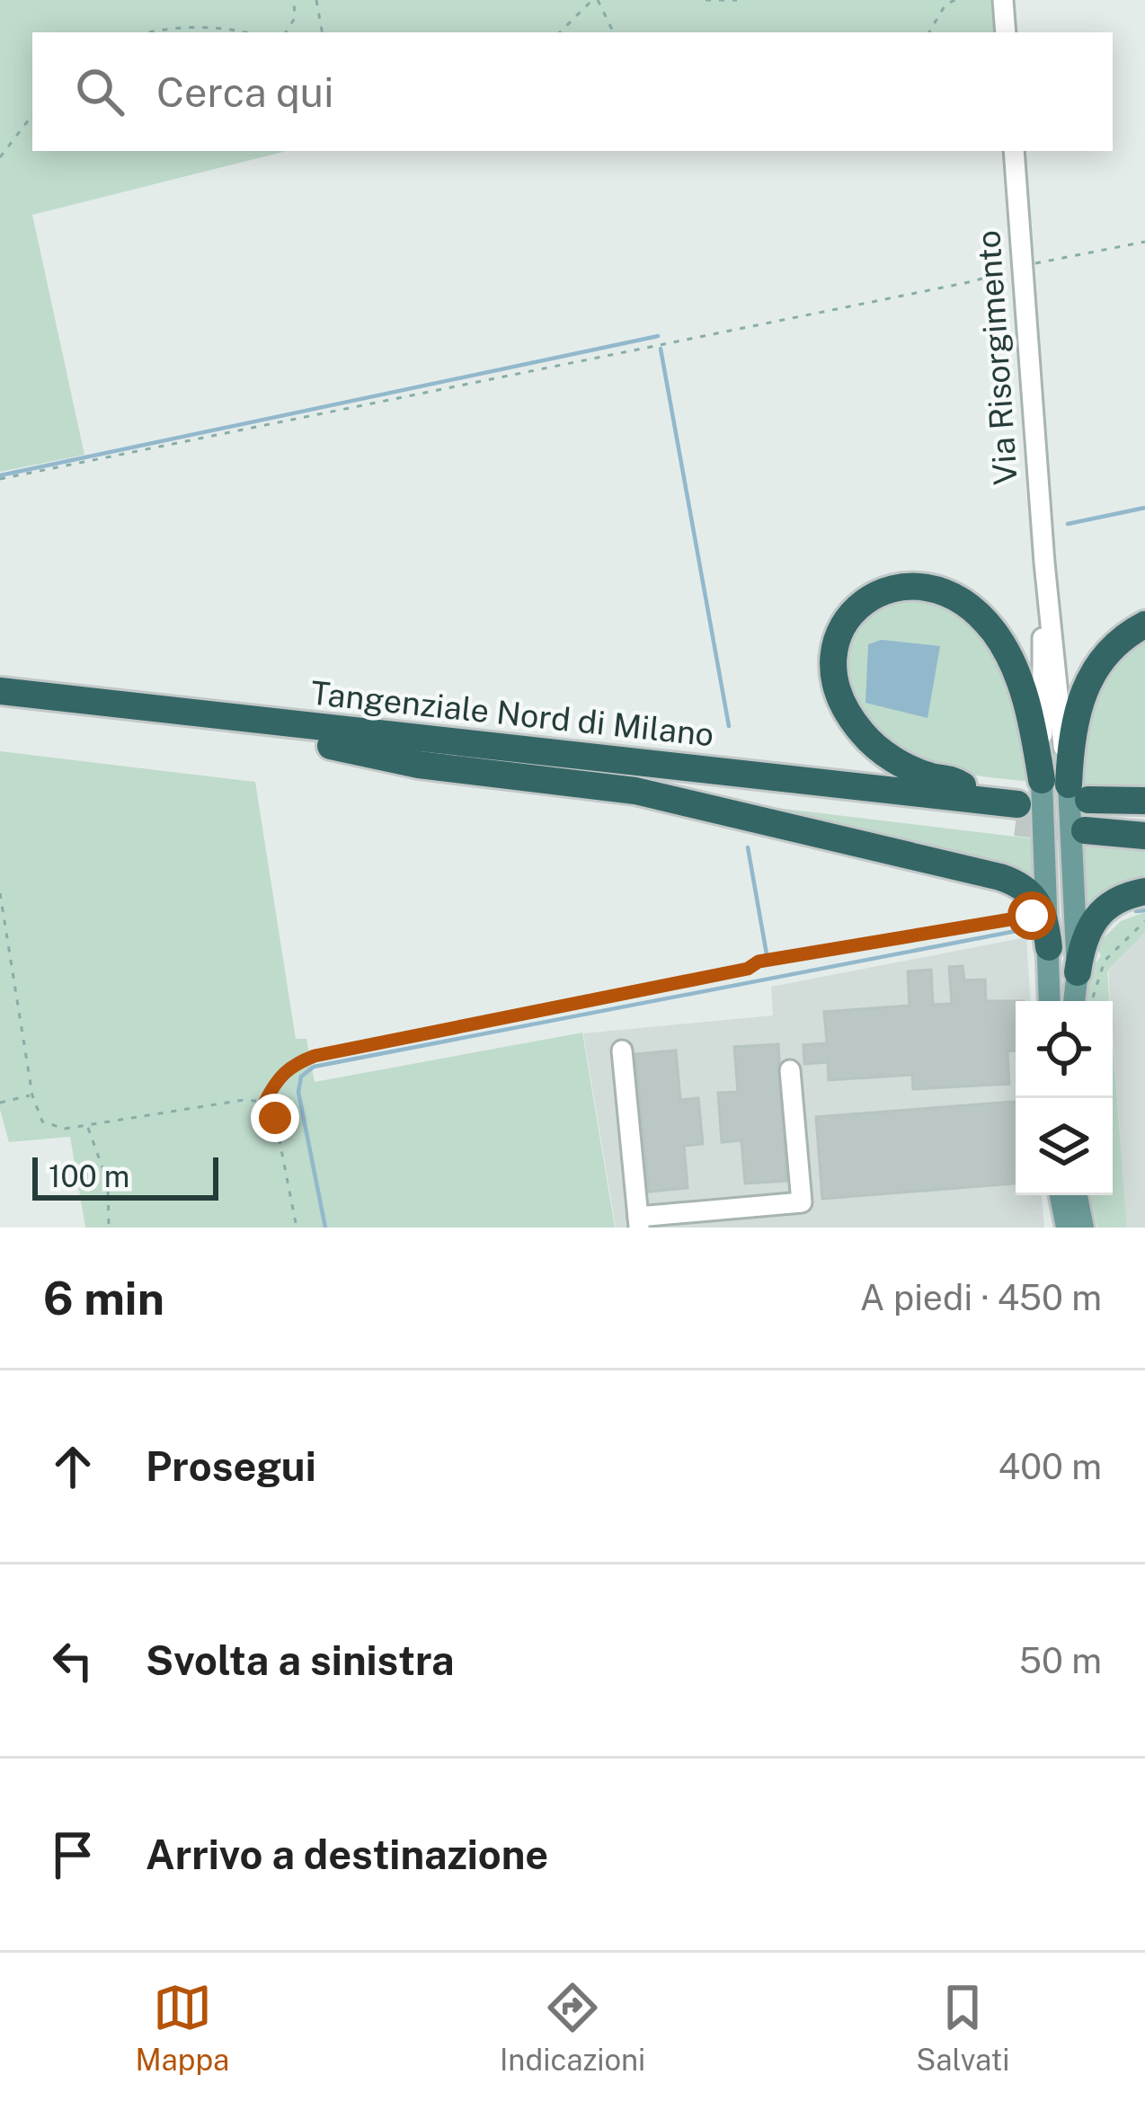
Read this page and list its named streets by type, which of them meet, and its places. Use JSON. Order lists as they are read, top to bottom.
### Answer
{
  "streets": {
    "highway": ["Tangenziale Nord di Milano"],
    "main road": ["Via Risorgimento"]
  },
  "scale_bar": "100 m",
  "page": {
    "search": "Cerca qui",
    "scale": "100 m",
    "heading": ["6 min", "A piedi · 450 m"],
    "list": [
      ["Prosegui", "400 m"],
      ["Svolta a sinistra", "50 m"],
      "Arrivo a destinazione"
    ],
    "nav": ["Mappa", "Indicazioni", "Salvati"]
  }
}
